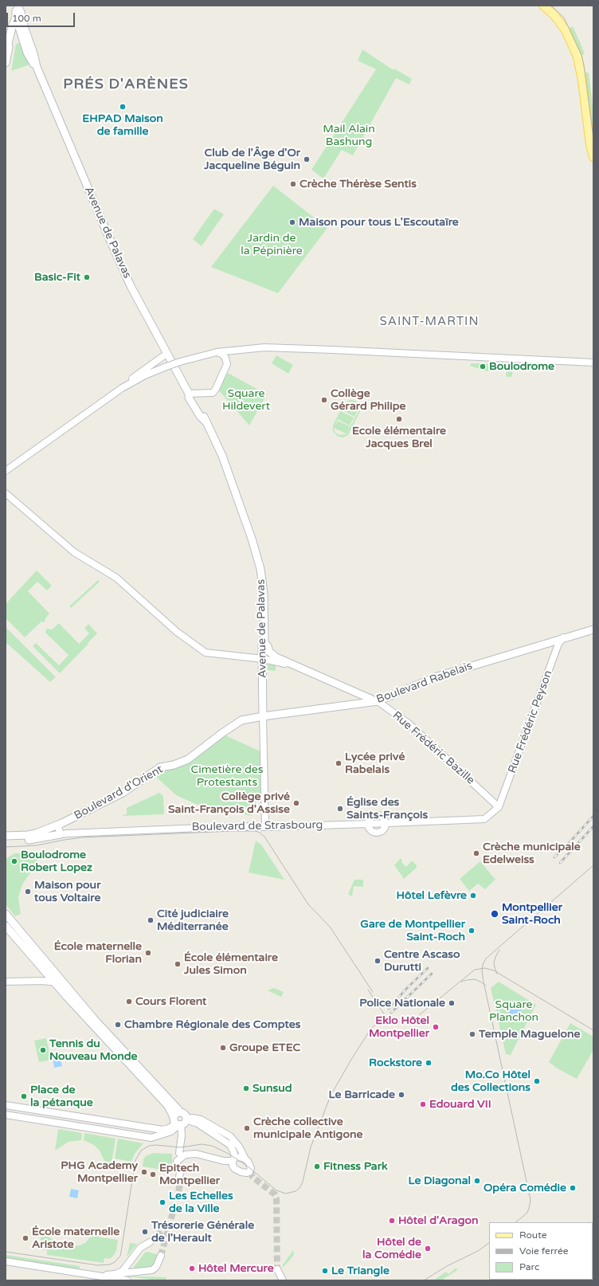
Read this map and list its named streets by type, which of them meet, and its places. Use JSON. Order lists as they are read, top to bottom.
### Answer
{
  "streets": {
    "main road": [
      "Avenue de Palavas",
      "Boulevard Rabelais",
      "Rue Frédéric Bazille",
      "Boulevard d'Orient",
      "Boulevard de Strasbourg"
    ],
    "street": ["Rue Frédéric Peyson"]
  },
  "crossings": [
    ["Avenue de Palavas", "Boulevard Rabelais"],
    ["Avenue de Palavas", "Rue Frédéric Bazille"],
    ["Avenue de Palavas", "Boulevard d'Orient"],
    ["Avenue de Palavas", "Boulevard de Strasbourg"],
    ["Boulevard Rabelais", "Rue Frédéric Peyson"],
    ["Boulevard Rabelais", "Rue Frédéric Bazille"],
    ["Boulevard Rabelais", "Boulevard d'Orient"],
    ["Rue Frédéric Peyson", "Rue Frédéric Bazille"],
    ["Rue Frédéric Peyson", "Boulevard de Strasbourg"],
    ["Rue Frédéric Bazille", "Boulevard de Strasbourg"],
    ["Boulevard d'Orient", "Boulevard de Strasbourg"]
  ],
  "districts": ["PRÉS D'ARÈNES", "SAINT-MARTIN"],
  "parks": [
    "Mail Alain Bashung",
    "Jardin de la Pépinière",
    "Square Hildevert",
    "Cimetière des Protestants",
    "Square Planchon"
  ],
  "places": [
    "EHPAD Maison de famille",
    "Club de l'Âge d'Or Jacqueline Béguin",
    "Crèche Thérèse Sentis",
    "Maison pour tous L'Escoutaïre",
    "Basic-Fit",
    "Boulodrome",
    "Collège Gérard Philipe",
    "Ecole élémentaire Jacques Brel",
    "Lycée privé Rabelais",
    "Collège privé Saint-François d'Assise",
    "Église des Saints-François",
    "Crèche municipale Edelweiss",
    "Boulodrome Robert Lopez",
    "Maison pour tous Voltaire",
    "Hôtel Lefèvre",
    "Montpellier Saint-Roch",
    "Cité judiciaire Méditerranée",
    "Gare de Montpellier Saint-Roch",
    "École maternelle Florian",
    "Centre Ascaso Durutti",
    "École élémentaire Jules Simon",
    "Cours Florent",
    "Police Nationale",
    "Chambre Régionale des Comptes",
    "Eklo Hôtel Montpellier",
    "Temple Maguelone",
    "Groupe ETEC",
    "Tennis du Nouveau Monde",
    "Rockstore",
    "Mo.Co Hôtel des Collections",
    "Sunsud",
    "Le Barricade",
    "Place de la pétanque",
    "Edouard VII",
    "Crèche collective municipale Antigone",
    "Fitness Park",
    "PHG Academy Montpellier",
    "Epitech Montpellier",
    "Le Diagonal",
    "Opéra Comédie",
    "Les Echelles de la Ville",
    "Hôtel d'Aragon",
    "Trésorerie Générale de l'Herault",
    "École maternelle Aristote",
    "Hôtel de la Comédie",
    "Hôtel Mercure",
    "Le Triangle"
  ],
  "legend": ["Route", "Voie ferrée", "Parc"],
  "scale_bar": "100 m"
}
